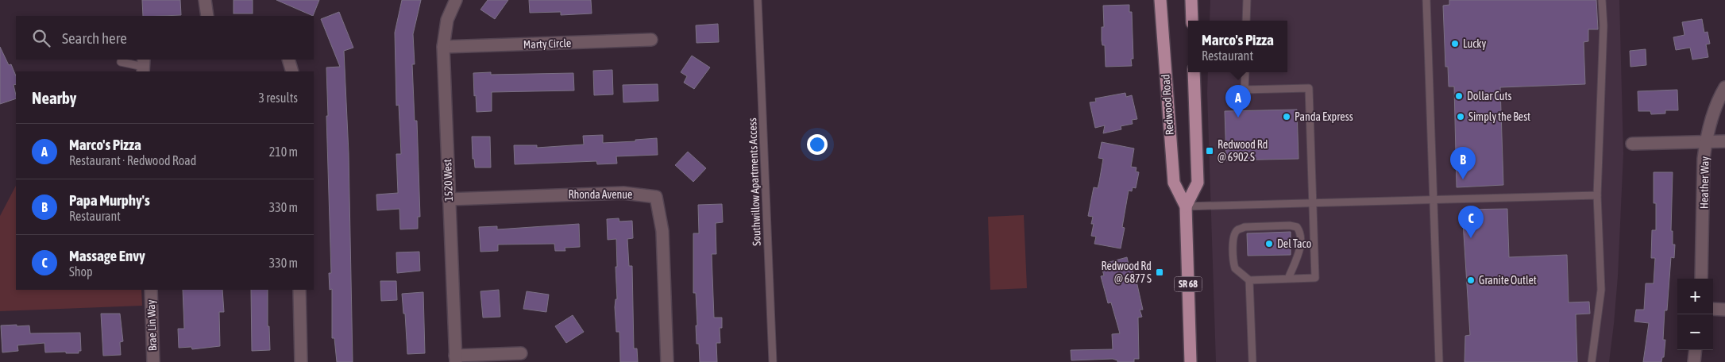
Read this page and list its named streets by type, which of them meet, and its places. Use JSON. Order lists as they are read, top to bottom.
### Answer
{
  "streets": {
    "main road": ["Redwood Road", "SR 68"],
    "street": [
      "Marty Circle",
      "1520 West",
      "Heather Way",
      "Rhonda Avenue",
      "Brae Lin Way"
    ],
    "lane": ["Southwillow Apartments Access"]
  },
  "crossings": [
    ["Marty Circle", "1520 West"],
    ["1520 West", "Rhonda Avenue"]
  ],
  "places": {
    "other": [
      "Lucky",
      "Dollar Cuts",
      "Panda Express",
      "Simply the Best",
      "Del Taco",
      "Granite Outlet"
    ],
    "transit": ["Redwood Rd @ 6902 S", "Redwood Rd @ 6877 S"]
  },
  "page": {
    "search": "Search here",
    "popup": ["Marco's Pizza", "Restaurant"],
    "heading": ["Nearby", "3 results"],
    "pins": ["A", "B", "C"],
    "list": [
      {
        "mark": "A",
        "name": "Marco's Pizza",
        "note": "Restaurant · Redwood Road",
        "value": "210 m"
      },
      {
        "mark": "B",
        "name": "Papa Murphy's",
        "note": "Restaurant",
        "value": "330 m"
      },
      {
        "mark": "C",
        "name": "Massage Envy",
        "note": "Shop",
        "value": "330 m"
      }
    ],
    "map_buttons": ["+", "−"]
  }
}
